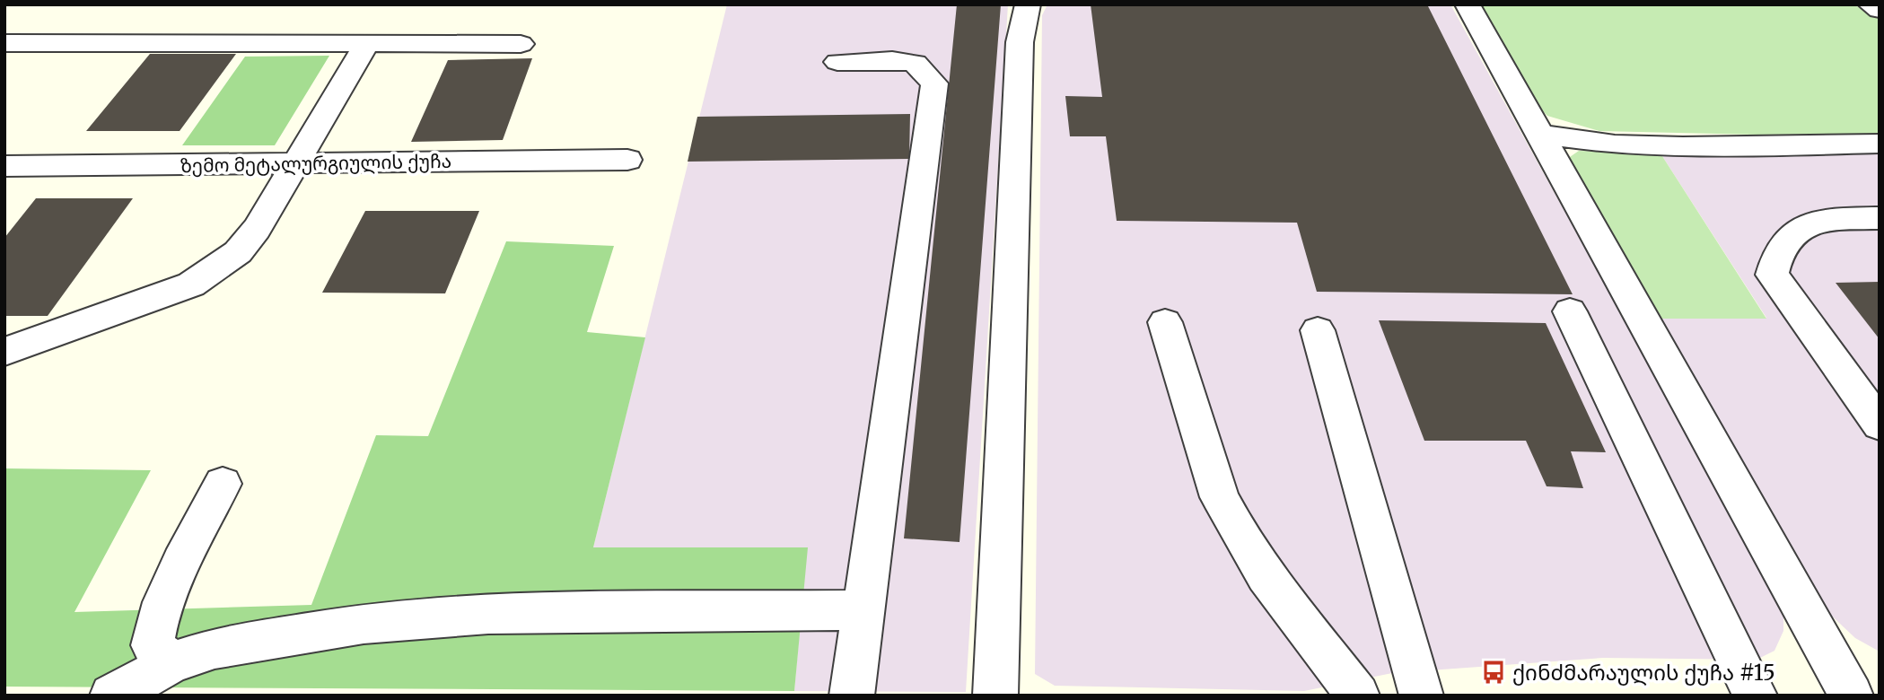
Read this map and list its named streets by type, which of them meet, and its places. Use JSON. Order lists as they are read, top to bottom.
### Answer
{
  "streets": {
    "street": ["ზემო მეტალურგიულის ქუჩა"]
  },
  "places": {
    "bus stop": ["ქინძმარაულის ქუჩა #15"]
  }
}
